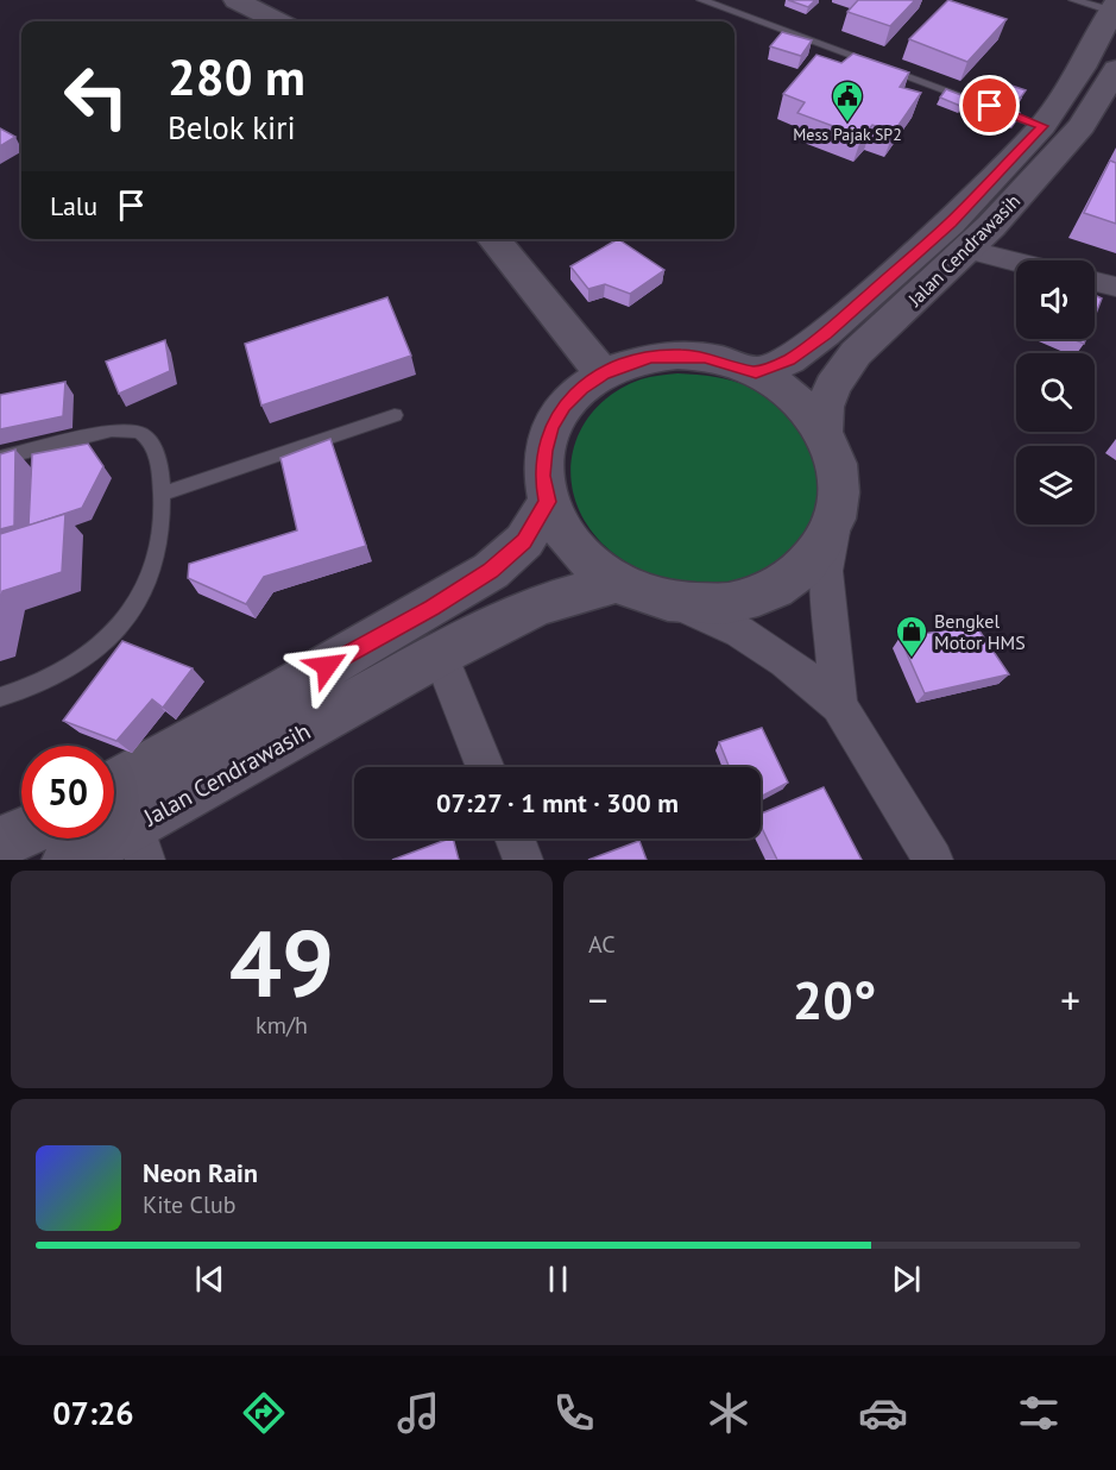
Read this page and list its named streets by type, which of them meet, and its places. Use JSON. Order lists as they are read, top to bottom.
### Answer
{
  "streets": {
    "main road": ["Jalan Cendrawasih"]
  },
  "places": {
    "public building": ["Mess Pajak SP2"],
    "shop": ["Bengkel Motor HMS"]
  },
  "page": {
    "turn": ["280 m", "Belok kiri"],
    "then": "Lalu",
    "limit": "50",
    "trip": "07:27 · 1 mnt · 300 m",
    "tile": [
      ["49", "km/h"],
      "AC"
    ],
    "heat": ["−", "20°", "+"],
    "song": ["Neon Rain", "Kite Club"],
    "tabs": "07:26"
  }
}
